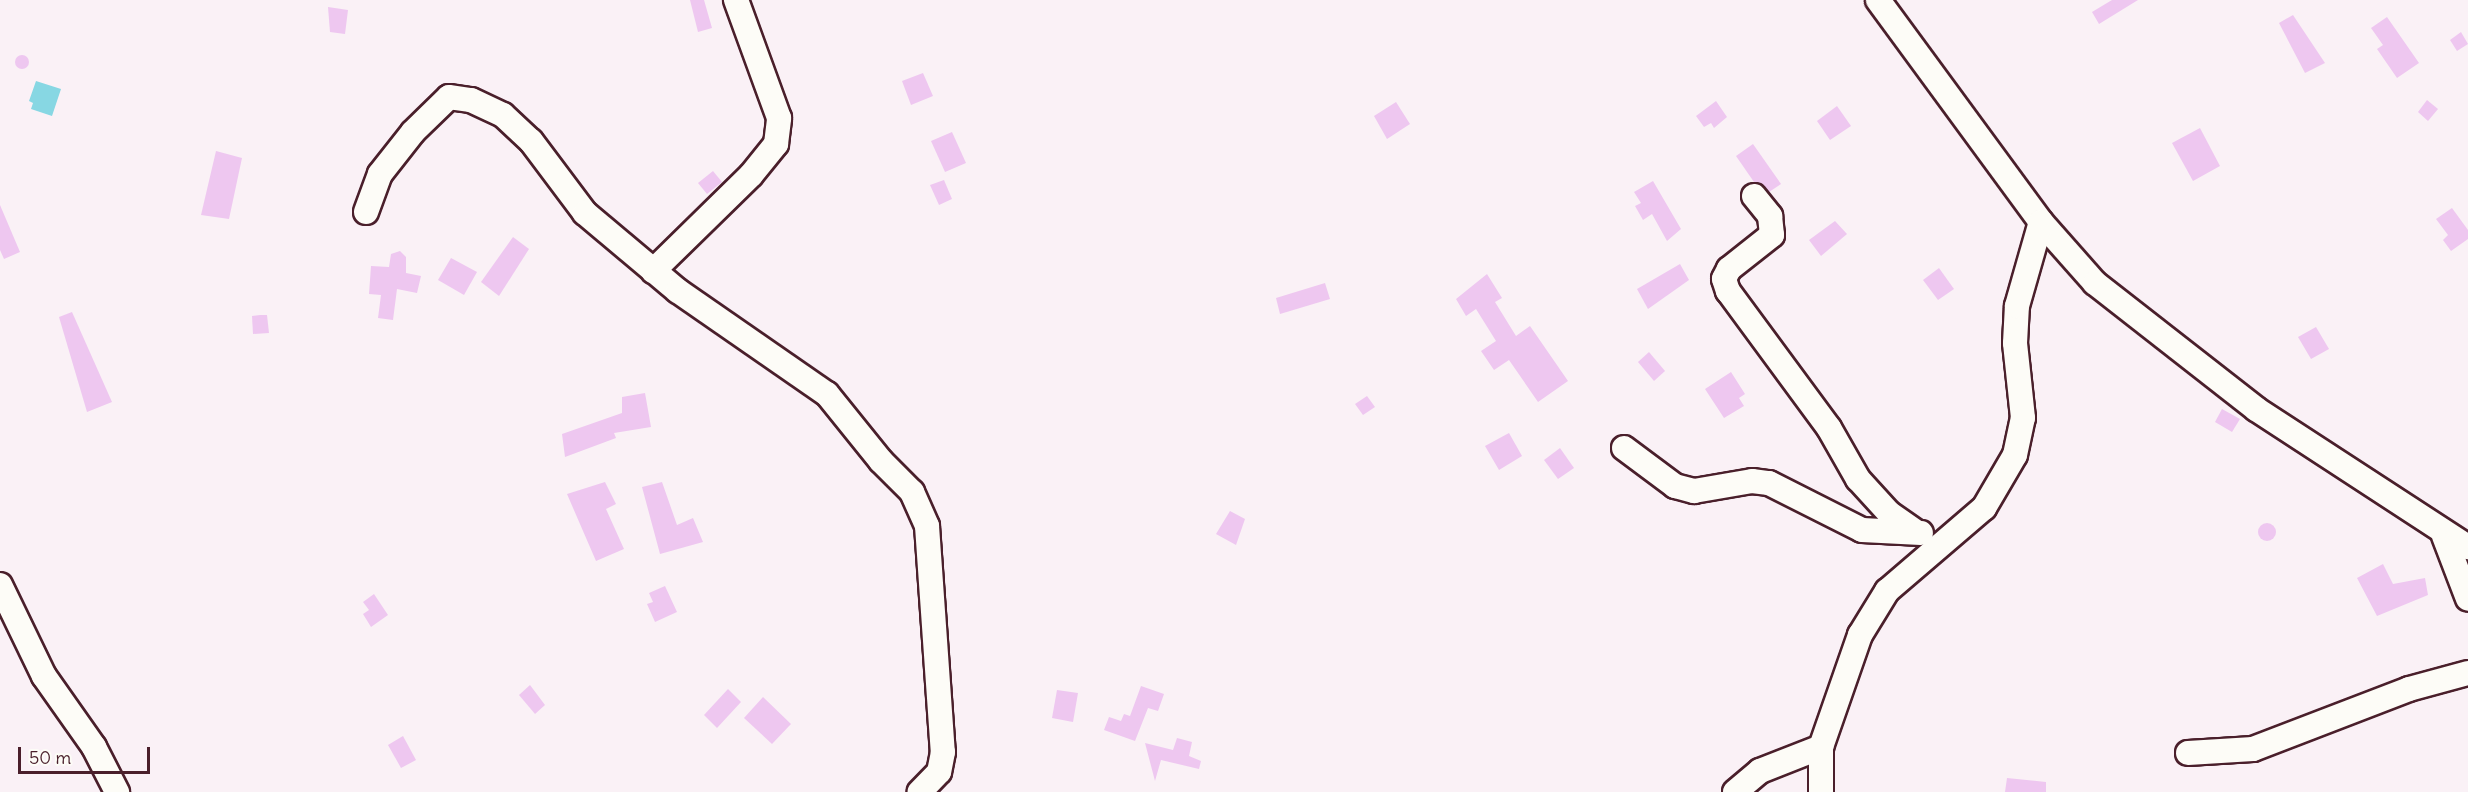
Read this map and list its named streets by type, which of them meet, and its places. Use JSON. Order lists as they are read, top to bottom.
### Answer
{
  "scale_bar": "50 m"
}
